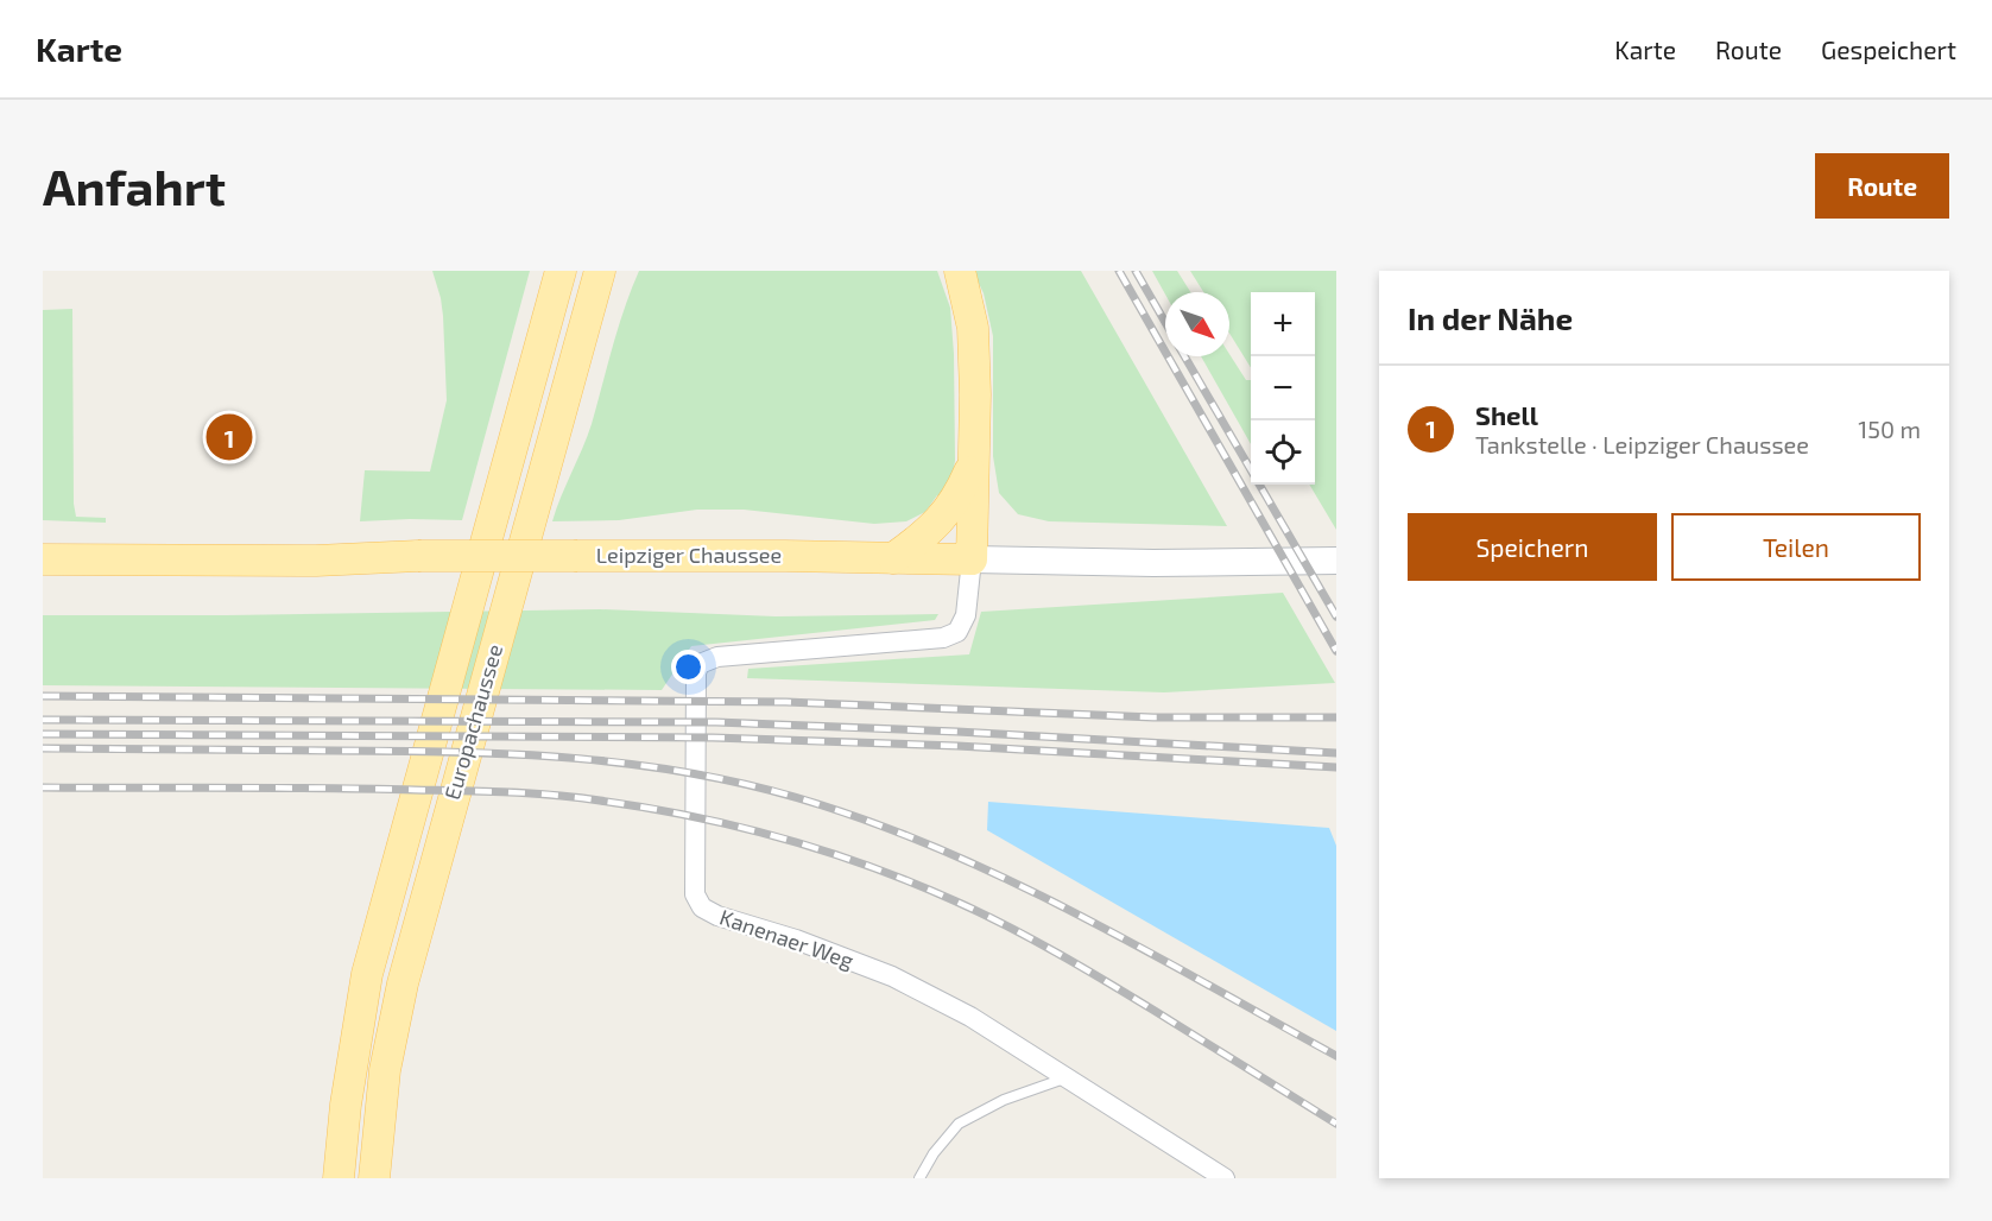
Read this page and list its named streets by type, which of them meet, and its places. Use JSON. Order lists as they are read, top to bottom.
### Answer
{
  "streets": {
    "main road": ["Leipziger Chaussee", "Europachaussee"],
    "street": ["Kanenaer Weg"]
  },
  "crossings": [
    ["Leipziger Chaussee", "Kanenaer Weg"]
  ],
  "north": "bottom right",
  "page": {
    "header": "Karte",
    "nav": ["Karte", "Route", "Gespeichert"],
    "buttons": [
      "Route",
      ["Speichern", "Teilen"]
    ],
    "title": "Anfahrt",
    "heading": "In der Nähe",
    "map_buttons": ["+", "−"],
    "list": [
      {
        "mark": "1",
        "name": "Shell",
        "note": "Tankstelle · Leipziger Chaussee",
        "value": "150 m"
      }
    ],
    "pins": "1"
  }
}
